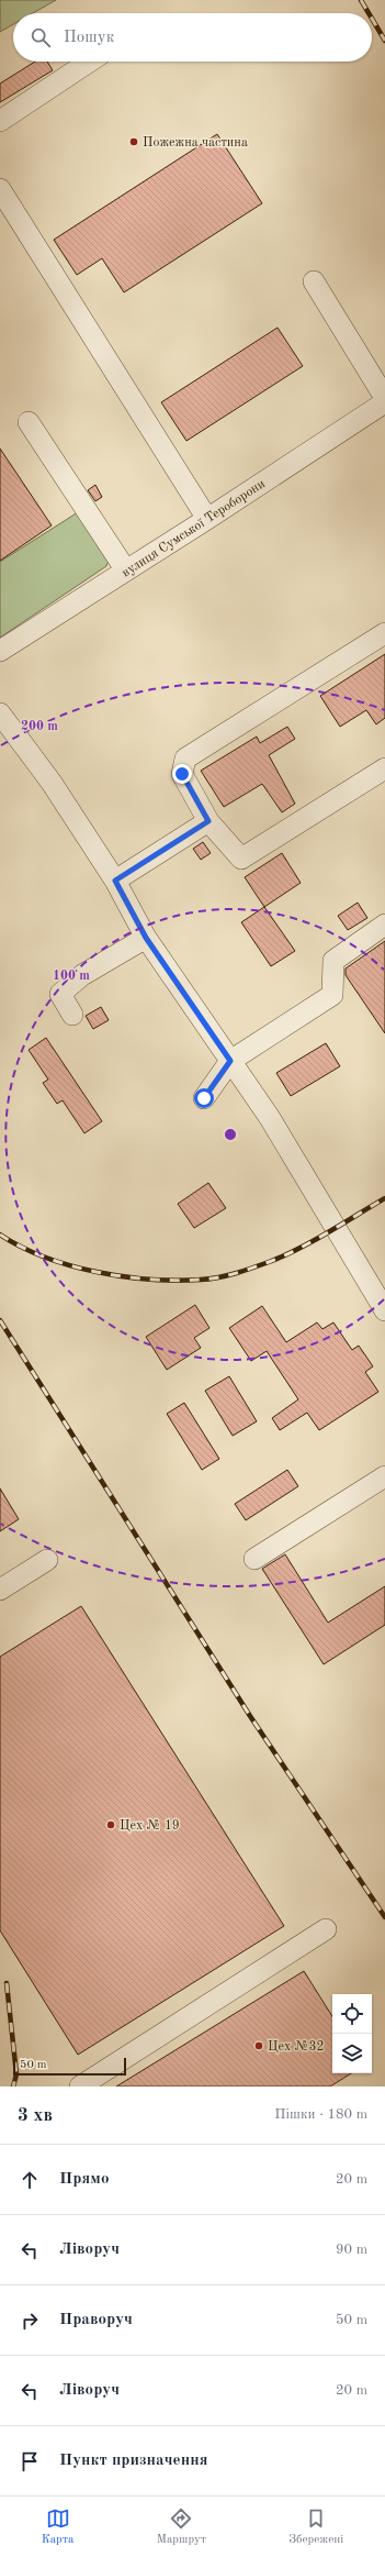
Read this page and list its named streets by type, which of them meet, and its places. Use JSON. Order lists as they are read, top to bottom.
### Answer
{
  "streets": {
    "street": ["вулиця Сумської Тероборони"]
  },
  "places": ["Пожежна частина", "Цех № 19", "Цех №32"],
  "scale_bar": "50 m",
  "page": {
    "search": "Пошук",
    "scale": "50 m",
    "heading": ["3 хв", "Пішки · 180 m"],
    "list": [
      ["Прямо", "20 m"],
      ["Ліворуч", "90 m"],
      ["Праворуч", "50 m"],
      ["Ліворуч", "20 m"],
      "Пункт призначення"
    ],
    "nav": ["Карта", "Маршрут", "Збережені"]
  },
  "rings": ["200 m", "100 m"]
}
